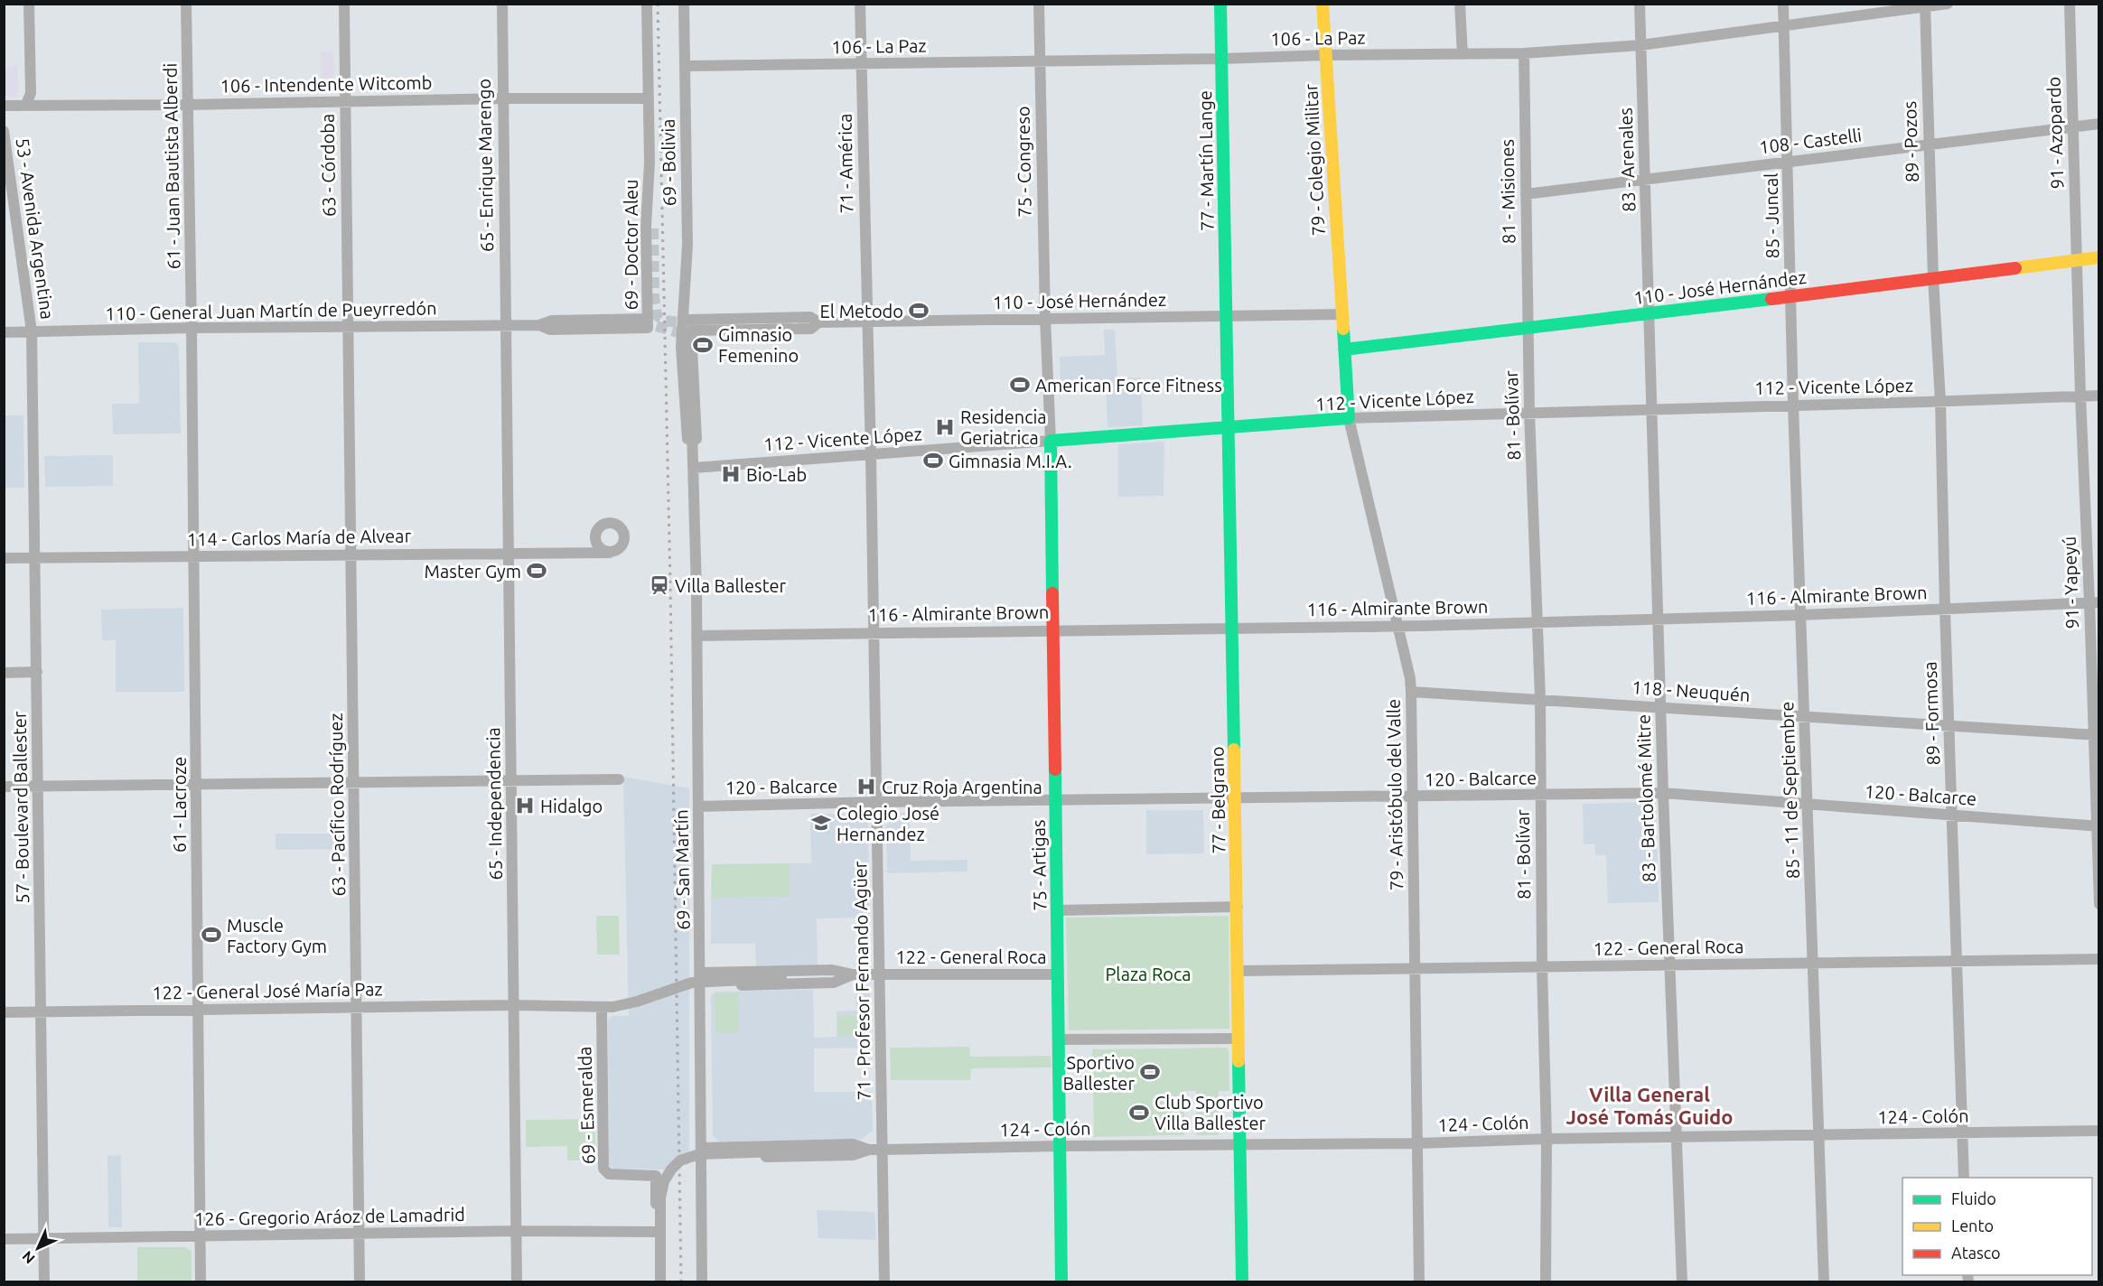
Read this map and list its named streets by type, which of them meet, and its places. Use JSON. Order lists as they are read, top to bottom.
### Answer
{
  "streets": {
    "street": [
      "106 - La Paz",
      "106 - Intendente Witcomb",
      "91 - Azopardo",
      "108 - Castelli",
      "89 - Pozos",
      "79 - Colegio Militar",
      "83 - Arenales",
      "77 - Martín Lange",
      "75 - Congreso",
      "69 - Bolivia",
      "71 - América",
      "63 - Córdoba",
      "65 - Enrique Marengo",
      "61 - Juan Bautista Alberdi",
      "81 - Misiones",
      "85 - Juncal",
      "53 - Avenida Argentina",
      "69 - Doctor Aleu",
      "110 - José Hernández",
      "110 - General Juan Martín de Pueyrredón",
      "112 - Vicente López",
      "81 - Bolívar",
      "114 - Carlos María de Alvear",
      "91 - Yapeyú",
      "116 - Almirante Brown",
      "118 - Neuquén",
      "89 - Formosa",
      "120 - Balcarce",
      "85 - 11 de Septiembre",
      "79 - Aristóbulo del Valle",
      "83 - Bartolomé Mitre",
      "77 - Belgrano",
      "65 - Independencia",
      "61 - Lacroze",
      "63 - Pacífico Rodríguez",
      "57 - Boulevard Ballester",
      "75 - Artigas",
      "69 - San Martín",
      "122 - General Roca",
      "71 - Profesor Fernando Agüer",
      "122 - General José María Paz",
      "69 - Esmeralda",
      "124 - Colón",
      "126 - Gregorio Aráoz de Lamadrid"
    ]
  },
  "crossings": [
    ["106 - La Paz", "89 - Pozos"],
    ["106 - La Paz", "79 - Colegio Militar"],
    ["106 - La Paz", "83 - Arenales"],
    ["106 - La Paz", "77 - Martín Lange"],
    ["106 - La Paz", "75 - Congreso"],
    ["106 - La Paz", "69 - Bolivia"],
    ["106 - La Paz", "71 - América"],
    ["106 - La Paz", "81 - Misiones"],
    ["106 - La Paz", "85 - Juncal"],
    ["106 - Intendente Witcomb", "63 - Córdoba"],
    ["106 - Intendente Witcomb", "65 - Enrique Marengo"],
    ["106 - Intendente Witcomb", "61 - Juan Bautista Alberdi"],
    ["106 - Intendente Witcomb", "69 - Doctor Aleu"],
    ["91 - Azopardo", "108 - Castelli"],
    ["91 - Azopardo", "110 - José Hernández"],
    ["91 - Azopardo", "91 - Yapeyú"],
    ["108 - Castelli", "89 - Pozos"],
    ["108 - Castelli", "83 - Arenales"],
    ["108 - Castelli", "81 - Misiones"],
    ["108 - Castelli", "85 - Juncal"],
    ["89 - Pozos", "110 - José Hernández"],
    ["89 - Pozos", "89 - Formosa"],
    ["79 - Colegio Militar", "110 - José Hernández"],
    ["79 - Colegio Militar", "79 - Aristóbulo del Valle"],
    ["83 - Arenales", "110 - José Hernández"],
    ["83 - Arenales", "83 - Bartolomé Mitre"],
    ["77 - Martín Lange", "110 - José Hernández"],
    ["77 - Martín Lange", "77 - Belgrano"],
    ["75 - Congreso", "110 - José Hernández"],
    ["75 - Congreso", "75 - Artigas"],
    ["69 - Bolivia", "110 - José Hernández"],
    ["69 - Bolivia", "69 - San Martín"],
    ["71 - América", "110 - José Hernández"],
    ["71 - América", "71 - Profesor Fernando Agüer"],
    ["63 - Córdoba", "110 - General Juan Martín de Pueyrredón"],
    ["63 - Córdoba", "63 - Pacífico Rodríguez"],
    ["65 - Enrique Marengo", "110 - General Juan Martín de Pueyrredón"],
    ["65 - Enrique Marengo", "65 - Independencia"],
    ["61 - Juan Bautista Alberdi", "110 - General Juan Martín de Pueyrredón"],
    ["61 - Juan Bautista Alberdi", "61 - Lacroze"],
    ["81 - Misiones", "110 - José Hernández"],
    ["81 - Misiones", "81 - Bolívar"],
    ["85 - Juncal", "110 - José Hernández"],
    ["85 - Juncal", "85 - 11 de Septiembre"],
    ["53 - Avenida Argentina", "110 - General Juan Martín de Pueyrredón"],
    ["53 - Avenida Argentina", "57 - Boulevard Ballester"],
    ["69 - Doctor Aleu", "110 - General Juan Martín de Pueyrredón"],
    ["110 - José Hernández", "81 - Bolívar"],
    ["110 - José Hernández", "91 - Yapeyú"],
    ["110 - José Hernández", "89 - Formosa"],
    ["110 - José Hernández", "85 - 11 de Septiembre"],
    ["110 - José Hernández", "79 - Aristóbulo del Valle"],
    ["110 - José Hernández", "83 - Bartolomé Mitre"],
    ["110 - José Hernández", "77 - Belgrano"],
    ["110 - José Hernández", "75 - Artigas"],
    ["110 - José Hernández", "69 - San Martín"],
    ["110 - José Hernández", "71 - Profesor Fernando Agüer"],
    ["110 - General Juan Martín de Pueyrredón", "65 - Independencia"],
    ["110 - General Juan Martín de Pueyrredón", "61 - Lacroze"],
    ["110 - General Juan Martín de Pueyrredón", "63 - Pacífico Rodríguez"],
    ["110 - General Juan Martín de Pueyrredón", "57 - Boulevard Ballester"],
    ["112 - Vicente López", "81 - Bolívar"],
    ["112 - Vicente López", "91 - Yapeyú"],
    ["112 - Vicente López", "89 - Formosa"],
    ["112 - Vicente López", "85 - 11 de Septiembre"],
    ["112 - Vicente López", "79 - Aristóbulo del Valle"],
    ["112 - Vicente López", "83 - Bartolomé Mitre"],
    ["112 - Vicente López", "77 - Belgrano"],
    ["112 - Vicente López", "75 - Artigas"],
    ["112 - Vicente López", "69 - San Martín"],
    ["112 - Vicente López", "71 - Profesor Fernando Agüer"],
    ["81 - Bolívar", "116 - Almirante Brown"],
    ["81 - Bolívar", "118 - Neuquén"],
    ["81 - Bolívar", "120 - Balcarce"],
    ["81 - Bolívar", "122 - General Roca"],
    ["81 - Bolívar", "124 - Colón"],
    ["114 - Carlos María de Alvear", "65 - Independencia"],
    ["114 - Carlos María de Alvear", "61 - Lacroze"],
    ["114 - Carlos María de Alvear", "63 - Pacífico Rodríguez"],
    ["114 - Carlos María de Alvear", "57 - Boulevard Ballester"],
    ["91 - Yapeyú", "116 - Almirante Brown"],
    ["91 - Yapeyú", "118 - Neuquén"],
    ["91 - Yapeyú", "120 - Balcarce"],
    ["116 - Almirante Brown", "89 - Formosa"],
    ["116 - Almirante Brown", "85 - 11 de Septiembre"],
    ["116 - Almirante Brown", "79 - Aristóbulo del Valle"],
    ["116 - Almirante Brown", "83 - Bartolomé Mitre"],
    ["116 - Almirante Brown", "77 - Belgrano"],
    ["116 - Almirante Brown", "75 - Artigas"],
    ["116 - Almirante Brown", "69 - San Martín"],
    ["116 - Almirante Brown", "71 - Profesor Fernando Agüer"],
    ["118 - Neuquén", "89 - Formosa"],
    ["118 - Neuquén", "85 - 11 de Septiembre"],
    ["118 - Neuquén", "79 - Aristóbulo del Valle"],
    ["118 - Neuquén", "83 - Bartolomé Mitre"],
    ["89 - Formosa", "120 - Balcarce"],
    ["89 - Formosa", "122 - General Roca"],
    ["89 - Formosa", "124 - Colón"],
    ["120 - Balcarce", "85 - 11 de Septiembre"],
    ["120 - Balcarce", "79 - Aristóbulo del Valle"],
    ["120 - Balcarce", "83 - Bartolomé Mitre"],
    ["120 - Balcarce", "77 - Belgrano"],
    ["120 - Balcarce", "75 - Artigas"],
    ["120 - Balcarce", "69 - San Martín"],
    ["120 - Balcarce", "71 - Profesor Fernando Agüer"],
    ["85 - 11 de Septiembre", "122 - General Roca"],
    ["85 - 11 de Septiembre", "124 - Colón"],
    ["79 - Aristóbulo del Valle", "122 - General Roca"],
    ["79 - Aristóbulo del Valle", "124 - Colón"],
    ["83 - Bartolomé Mitre", "122 - General Roca"],
    ["83 - Bartolomé Mitre", "124 - Colón"],
    ["77 - Belgrano", "122 - General Roca"],
    ["77 - Belgrano", "124 - Colón"],
    ["65 - Independencia", "122 - General José María Paz"],
    ["65 - Independencia", "126 - Gregorio Aráoz de Lamadrid"],
    ["61 - Lacroze", "122 - General José María Paz"],
    ["61 - Lacroze", "126 - Gregorio Aráoz de Lamadrid"],
    ["63 - Pacífico Rodríguez", "122 - General José María Paz"],
    ["63 - Pacífico Rodríguez", "126 - Gregorio Aráoz de Lamadrid"],
    ["57 - Boulevard Ballester", "122 - General José María Paz"],
    ["57 - Boulevard Ballester", "126 - Gregorio Aráoz de Lamadrid"],
    ["75 - Artigas", "122 - General Roca"],
    ["75 - Artigas", "124 - Colón"],
    ["69 - San Martín", "122 - General Roca"],
    ["69 - San Martín", "124 - Colón"],
    ["122 - General Roca", "71 - Profesor Fernando Agüer"],
    ["71 - Profesor Fernando Agüer", "124 - Colón"],
    ["122 - General José María Paz", "69 - Esmeralda"],
    ["69 - Esmeralda", "126 - Gregorio Aráoz de Lamadrid"]
  ],
  "districts": ["Villa General José Tomás Guido"],
  "parks": ["Plaza Roca"],
  "places": {
    "sports": [
      "El Metodo",
      "Gimnasio Femenino",
      "American Force Fitness",
      "Gimnasia M.I.A.",
      "Master Gym",
      "Muscle Factory Gym",
      "Sportivo Ballester",
      "Club Sportivo Villa Ballester"
    ],
    "hospital": [
      "Residencia Geriatrica",
      "Bio-Lab",
      "Cruz Roja Argentina",
      "Hidalgo"
    ],
    "station": ["Villa Ballester"],
    "school or university": ["Colegio José Hernandez"]
  },
  "legend": ["Fluido", "Lento", "Atasco"],
  "north": "bottom left"
}
